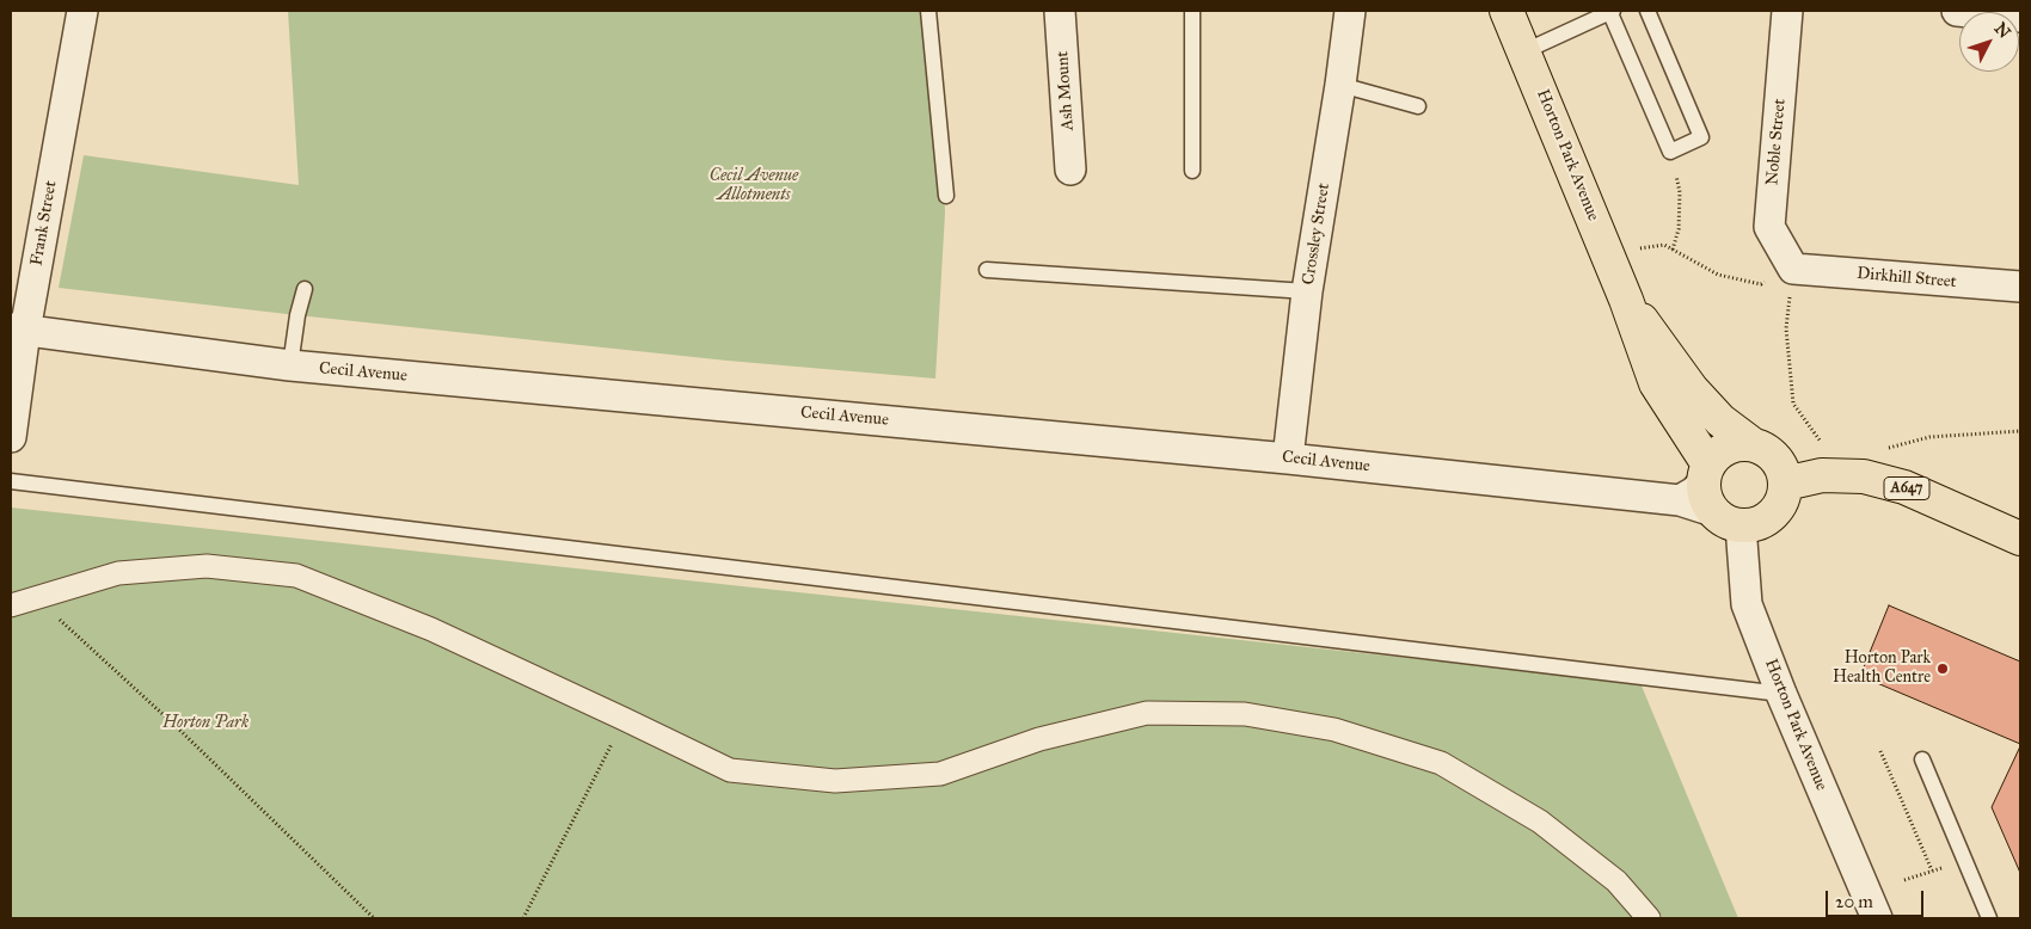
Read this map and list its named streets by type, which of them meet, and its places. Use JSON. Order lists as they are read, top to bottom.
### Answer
{
  "streets": {
    "main road": ["Horton Park Avenue", "A647"],
    "street": [
      "Ash Mount",
      "Noble Street",
      "Frank Street",
      "Crossley Street",
      "Dirkhill Street",
      "Cecil Avenue"
    ]
  },
  "crossings": [
    ["Noble Street", "Dirkhill Street"],
    ["Horton Park Avenue", "Cecil Avenue"],
    ["Horton Park Avenue", "A647"],
    ["Frank Street", "Cecil Avenue"],
    ["Crossley Street", "Cecil Avenue"],
    ["Cecil Avenue", "A647"]
  ],
  "parks": ["Cecil Avenue Allotments", "Horton Park"],
  "places": ["Horton Park Health Centre"],
  "scale_bar": "20 m",
  "north": "top right"
}
